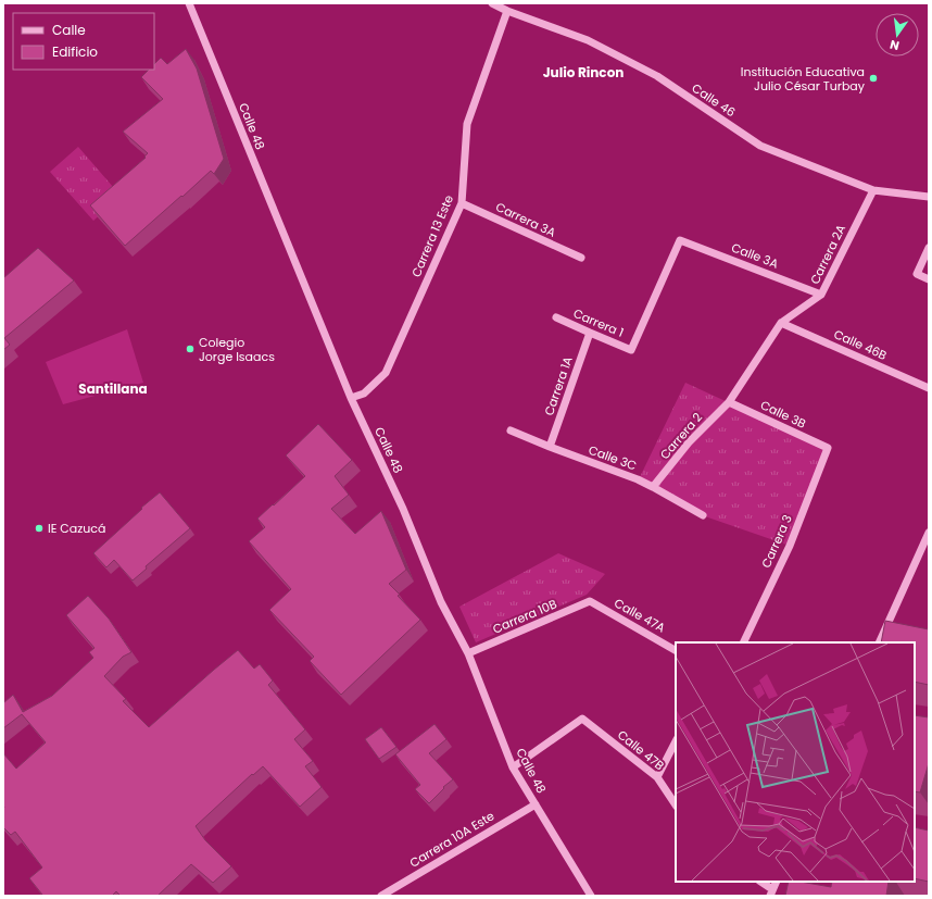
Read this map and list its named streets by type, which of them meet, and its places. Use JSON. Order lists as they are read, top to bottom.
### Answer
{
  "streets": {
    "street": [
      "Calle 46",
      "Calle 48",
      "Carrera 3A",
      "Carrera 13 Este",
      "Carrera 2A",
      "Calle 3A",
      "Carrera 1",
      "Calle 46B",
      "Carrera 1A",
      "Calle 3B",
      "Carrera 2",
      "Calle 3C",
      "Carrera 3",
      "Calle 47A",
      "Carrera 10B",
      "Calle 47B",
      "Carrera 10A Este"
    ]
  },
  "crossings": [
    ["Calle 46", "Carrera 13 Este"],
    ["Calle 46", "Carrera 2A"],
    ["Calle 48", "Carrera 13 Este"],
    ["Calle 48", "Carrera 10B"],
    ["Calle 48", "Calle 47B"],
    ["Calle 48", "Carrera 10A Este"],
    ["Carrera 3A", "Carrera 13 Este"],
    ["Carrera 2A", "Calle 3A"],
    ["Carrera 2A", "Calle 46B"],
    ["Carrera 2A", "Calle 3B"],
    ["Carrera 2A", "Carrera 2"],
    ["Calle 3A", "Carrera 1"],
    ["Carrera 1", "Carrera 1A"],
    ["Carrera 1A", "Calle 3C"],
    ["Calle 3B", "Carrera 2"],
    ["Calle 3B", "Carrera 3"],
    ["Carrera 2", "Calle 3C"],
    ["Calle 47A", "Carrera 10B"]
  ],
  "districts": ["Julio Rincon", "Santillana"],
  "places": ["Institución Educativa Julio César Turbay", "Colegio Jorge Isaacs", "IE Cazucá"],
  "legend": ["Calle", "Edificio"],
  "north": "bottom"
}
